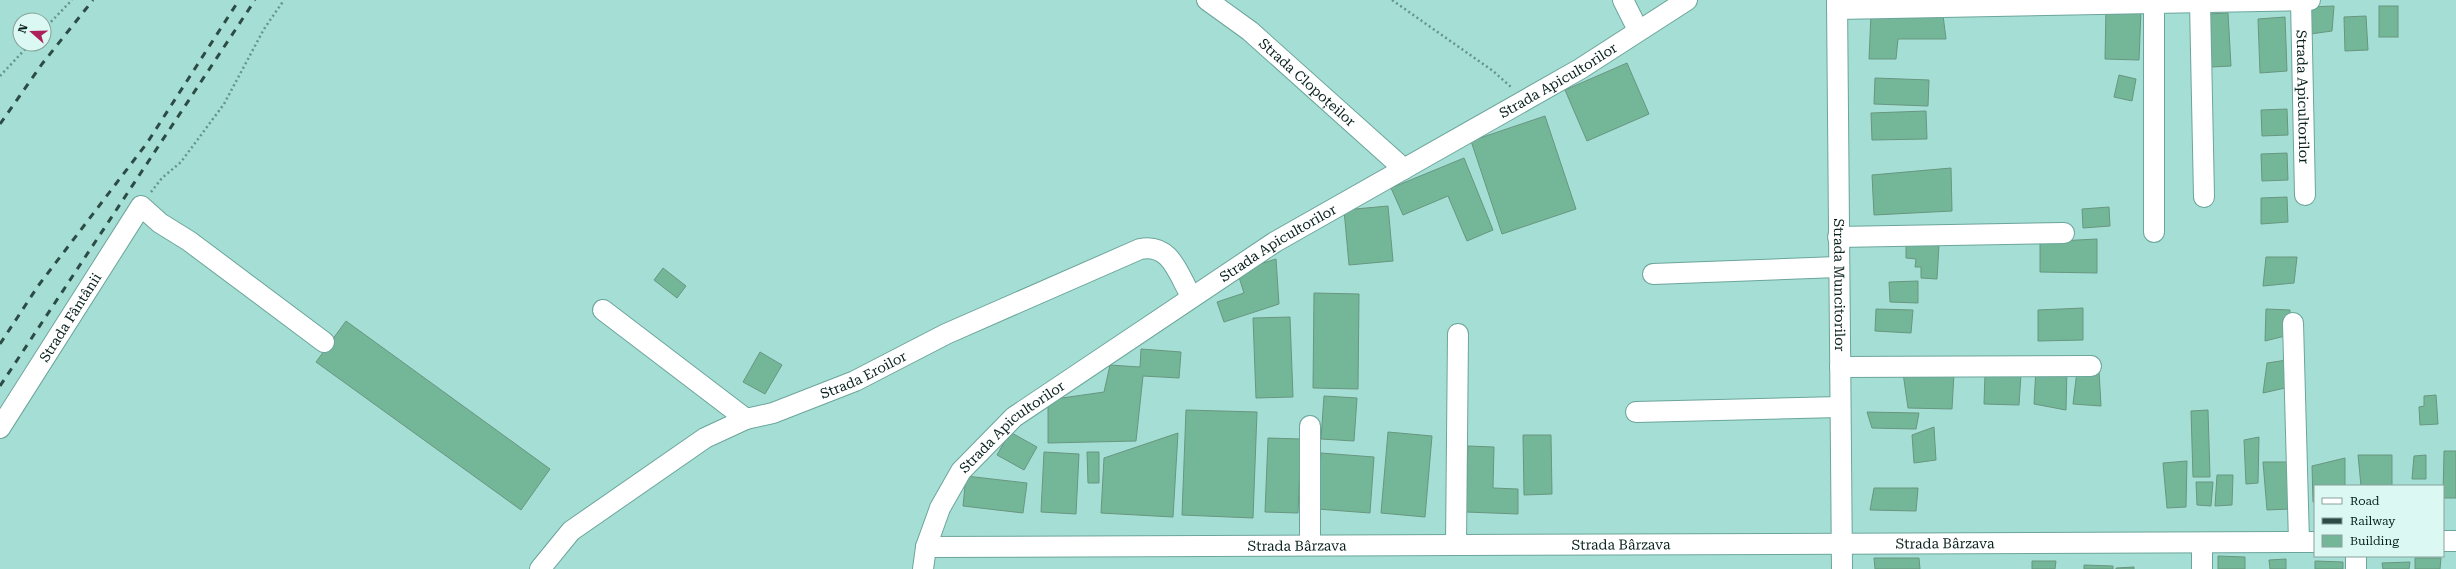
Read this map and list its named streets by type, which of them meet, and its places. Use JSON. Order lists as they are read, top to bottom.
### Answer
{
  "streets": {
    "street": [
      "Strada Apicultorilor",
      "Strada Clopoțeilor",
      "Strada Muncitorilor",
      "Strada Fântânii",
      "Strada Eroilor",
      "Strada Bârzava"
    ]
  },
  "crossings": [
    ["Strada Apicultorilor", "Strada Clopoțeilor"],
    ["Strada Apicultorilor", "Strada Eroilor"],
    ["Strada Apicultorilor", "Strada Bârzava"],
    ["Strada Muncitorilor", "Strada Bârzava"]
  ],
  "legend": ["Road", "Railway", "Building"],
  "north": "left"
}
